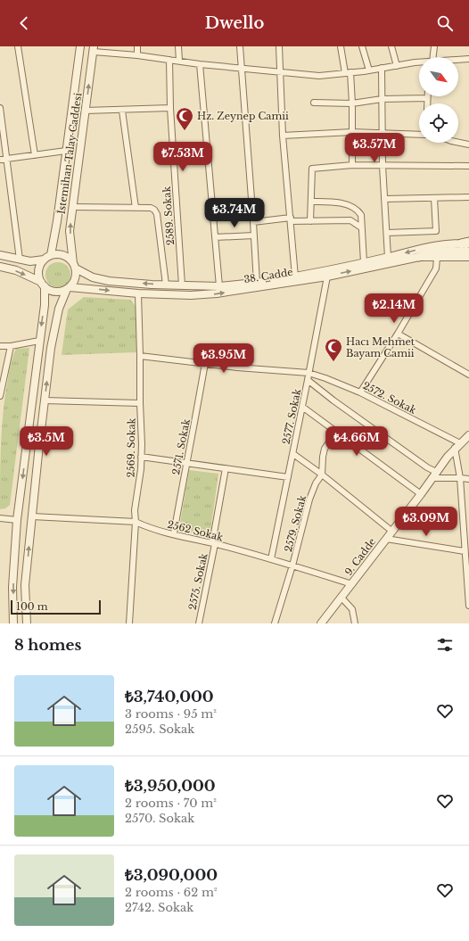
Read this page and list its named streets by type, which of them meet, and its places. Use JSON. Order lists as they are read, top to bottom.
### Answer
{
  "streets": {
    "street": [
      "İstemihan Talay Caddesi",
      "2589. Sokak",
      "38. Cadde",
      "2572. Sokak",
      "2577. Sokak",
      "2571. Sokak",
      "2569. Sokak",
      "2579. Sokak",
      "2562 Sokak",
      "9. Cadde",
      "2575. Sokak"
    ]
  },
  "crossings": [
    ["İstemihan Talay Caddesi", "38. Cadde"],
    ["2589. Sokak", "38. Cadde"],
    ["38. Cadde", "2577. Sokak"],
    ["38. Cadde", "2569. Sokak"],
    ["2572. Sokak", "2577. Sokak"],
    ["2572. Sokak", "2571. Sokak"],
    ["2572. Sokak", "2569. Sokak"],
    ["2572. Sokak", "9. Cadde"],
    ["2577. Sokak", "2562 Sokak"],
    ["2571. Sokak", "2562 Sokak"],
    ["2569. Sokak", "2562 Sokak"],
    ["2579. Sokak", "2562 Sokak"],
    ["2562 Sokak", "9. Cadde"],
    ["2562 Sokak", "2575. Sokak"]
  ],
  "places": {
    "mosque": ["Hz. Zeynep Camii", "Hacı Mehmet Bayam Camii"]
  },
  "scale_bar": "100 m",
  "north": "bottom right",
  "page": {
    "header": "Dwello",
    "price": [
      "₺3.57M",
      "₺7.53M",
      "₺3.74M",
      "₺2.14M",
      "₺3.95M",
      "₺3.5M",
      "₺4.66M",
      "₺3.09M"
    ],
    "scale": "100 m",
    "heading": "8 homes",
    "list": [
      {
        "name": "₺3,740,000",
        "note": "3 rooms · 95 m² · 2595. Sokak"
      },
      {
        "name": "₺3,950,000",
        "note": "2 rooms · 70 m² · 2570. Sokak"
      },
      {
        "name": "₺3,090,000",
        "note": "2 rooms · 62 m² · 2742. Sokak"
      }
    ]
  }
}
